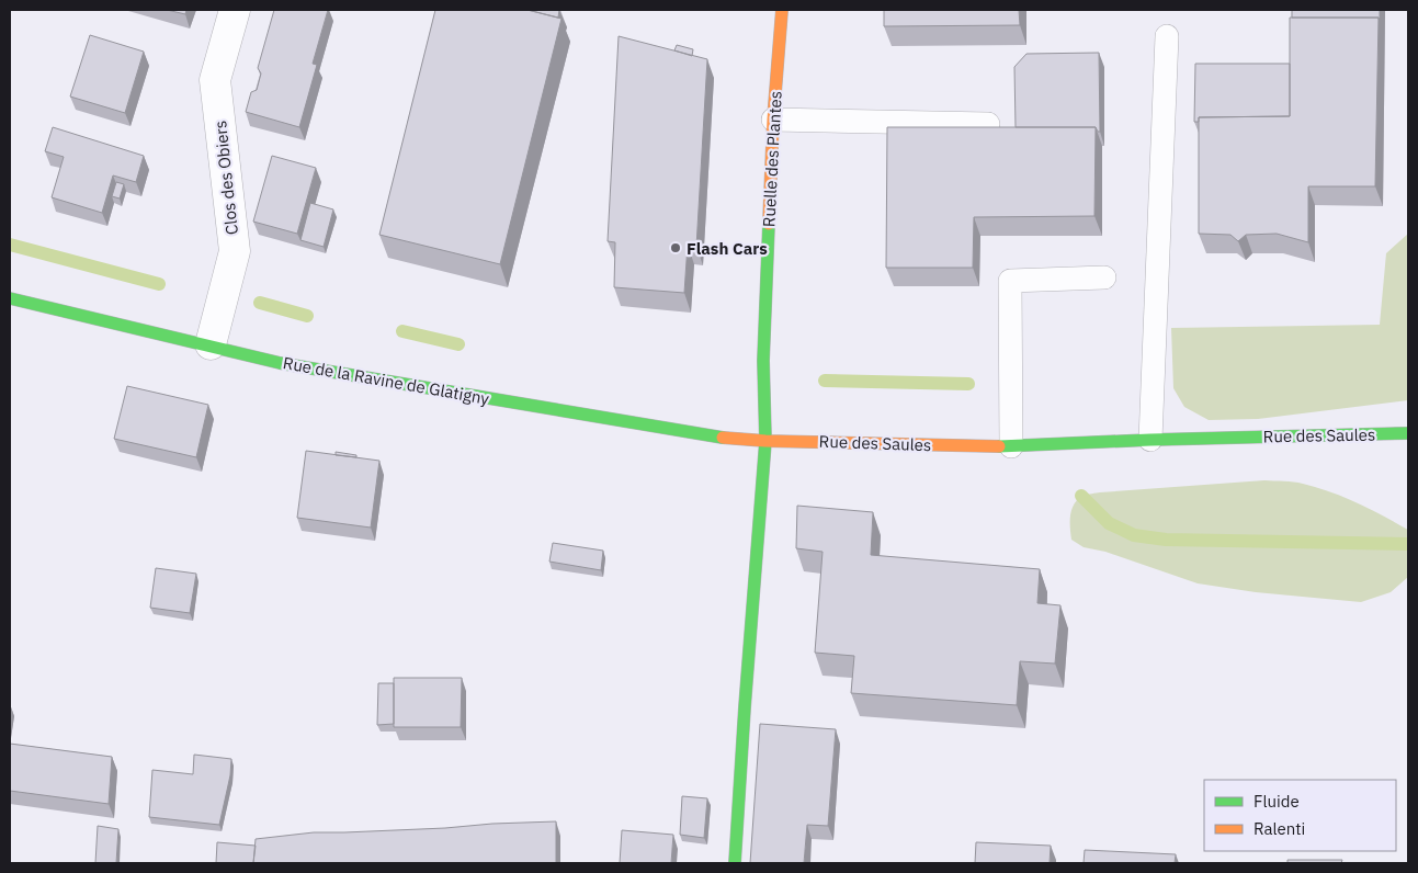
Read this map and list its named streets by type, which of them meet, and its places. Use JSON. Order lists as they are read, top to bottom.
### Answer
{
  "streets": {
    "street": [
      "Ruelle des Plantes",
      "Clos des Obiers",
      "Rue de la Ravine de Glatigny",
      "Rue des Saules"
    ]
  },
  "crossings": [
    ["Ruelle des Plantes", "Rue de la Ravine de Glatigny"],
    ["Ruelle des Plantes", "Rue des Saules"],
    ["Clos des Obiers", "Rue de la Ravine de Glatigny"],
    ["Rue de la Ravine de Glatigny", "Rue des Saules"]
  ],
  "places": ["Flash Cars"],
  "legend": ["Fluide", "Ralenti"]
}
